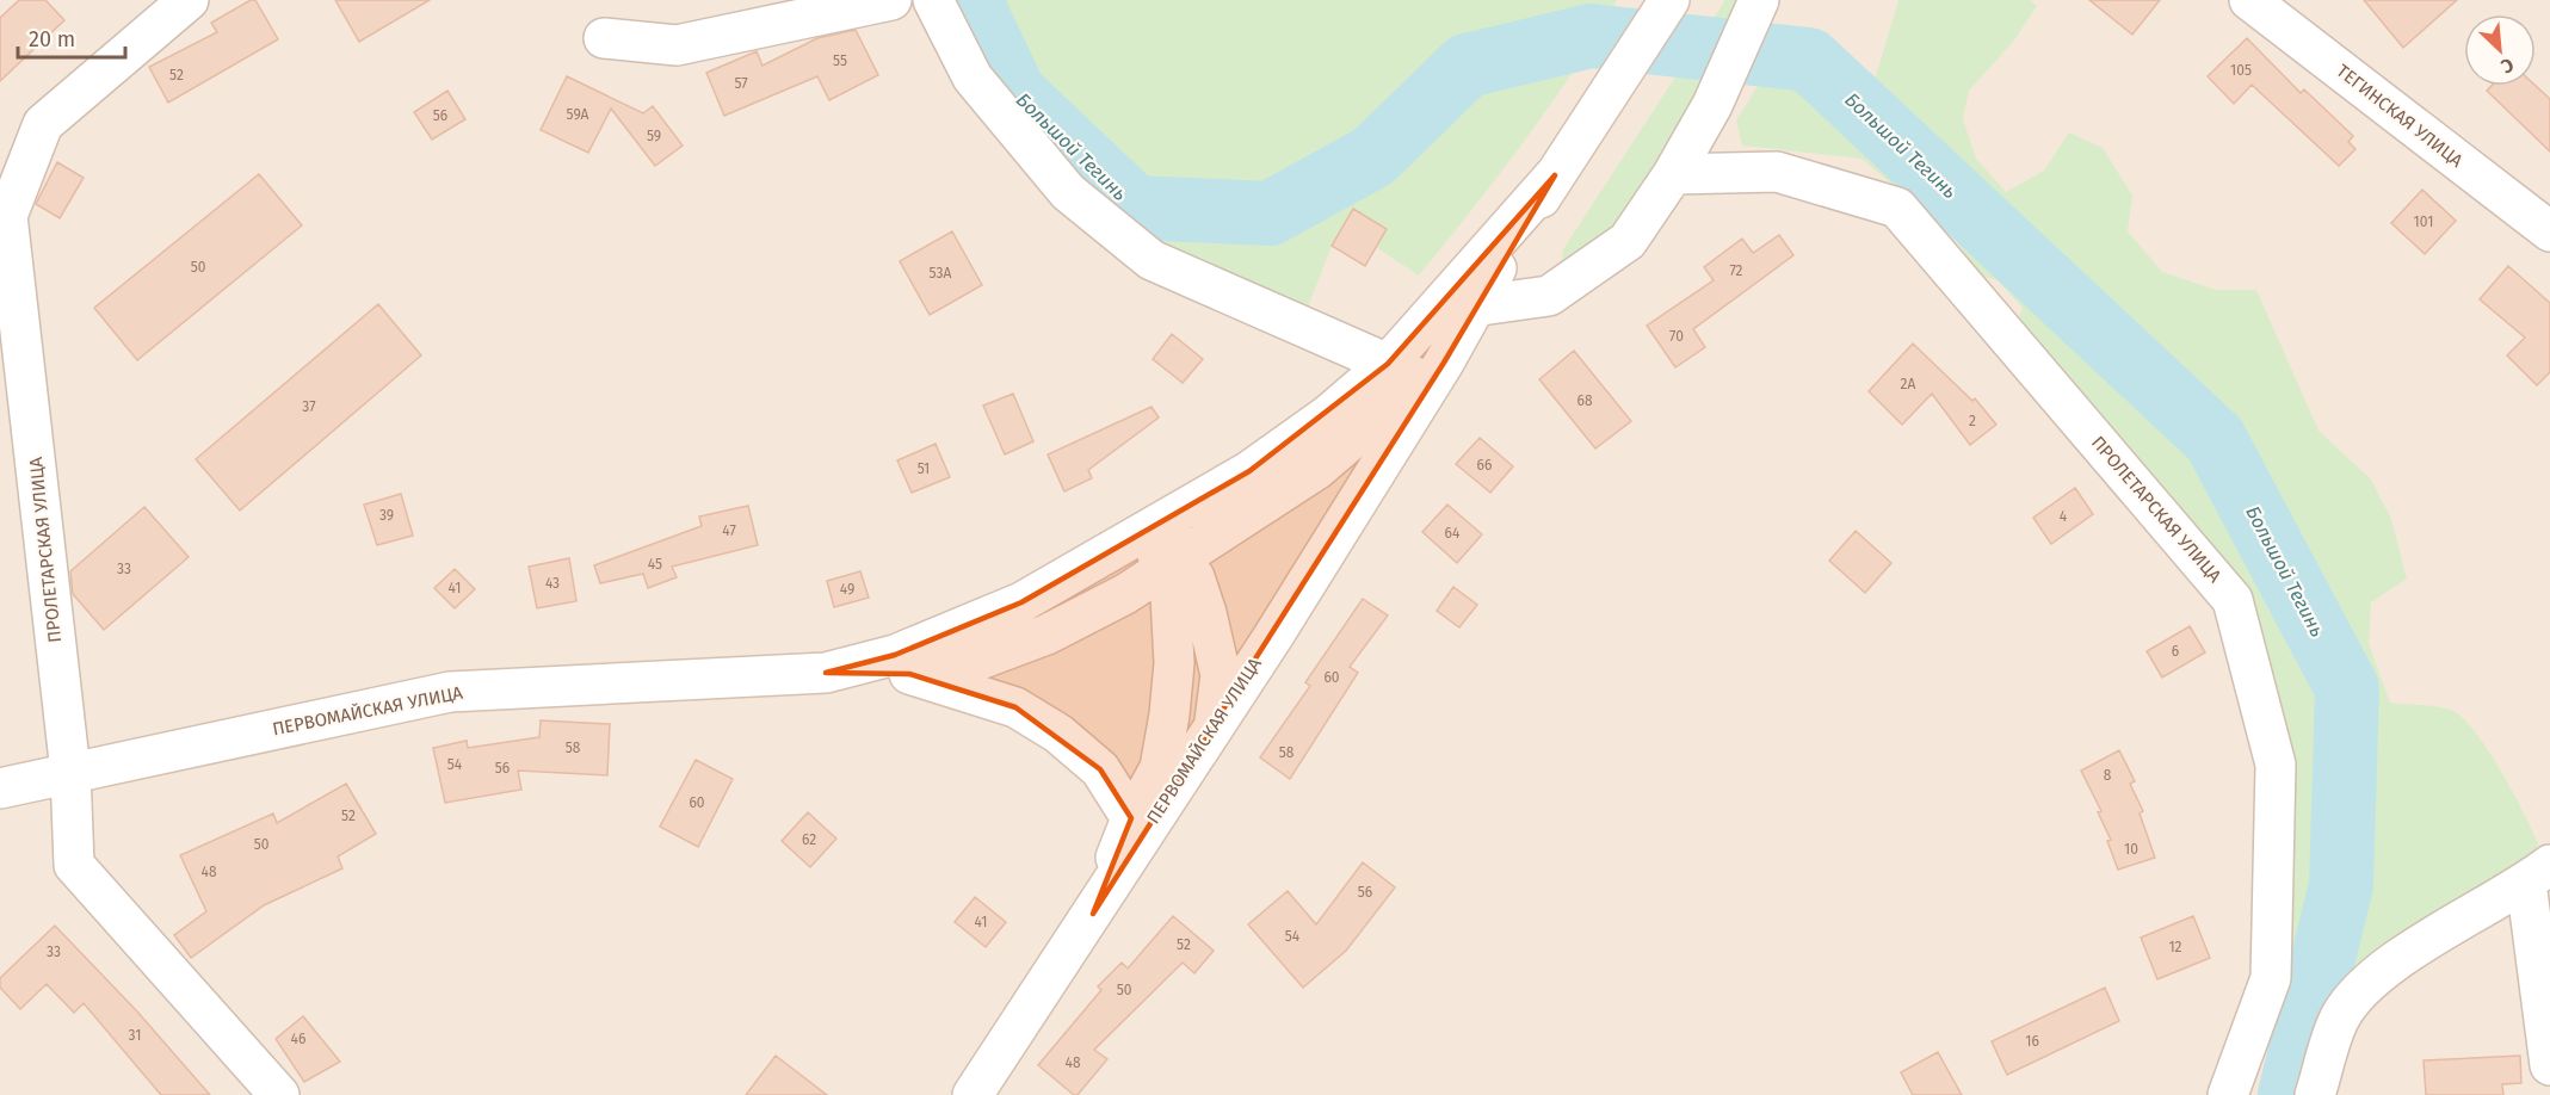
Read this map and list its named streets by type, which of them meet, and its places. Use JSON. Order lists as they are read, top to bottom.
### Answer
{
  "streets": {
    "street": ["ТЕГИНСКАЯ УЛИЦА", "ПРОЛЕТАРСКАЯ УЛИЦА", "ПЕРВОМАЙСКАЯ УЛИЦА"]
  },
  "crossings": [
    ["ПРОЛЕТАРСКАЯ УЛИЦА", "ПЕРВОМАЙСКАЯ УЛИЦА"]
  ],
  "water": ["Большой Тегинь"],
  "house_numbers": [
    "55",
    "105",
    "52",
    "57",
    "59А",
    "56",
    "59",
    "101",
    "50",
    "72",
    "53А",
    "70",
    "2А",
    "68",
    "37",
    "2",
    "66",
    "51",
    "39",
    "4",
    "47",
    "64",
    "45",
    "33",
    "43",
    "41",
    "49",
    "6",
    "60",
    "58",
    "58",
    "54",
    "56",
    "8",
    "60",
    "52",
    "62",
    "50",
    "10",
    "48",
    "56",
    "41",
    "54",
    "52",
    "12",
    "33",
    "50",
    "31",
    "46",
    "16",
    "48"
  ],
  "scale_bar": "20 m",
  "north": "bottom right"
}
